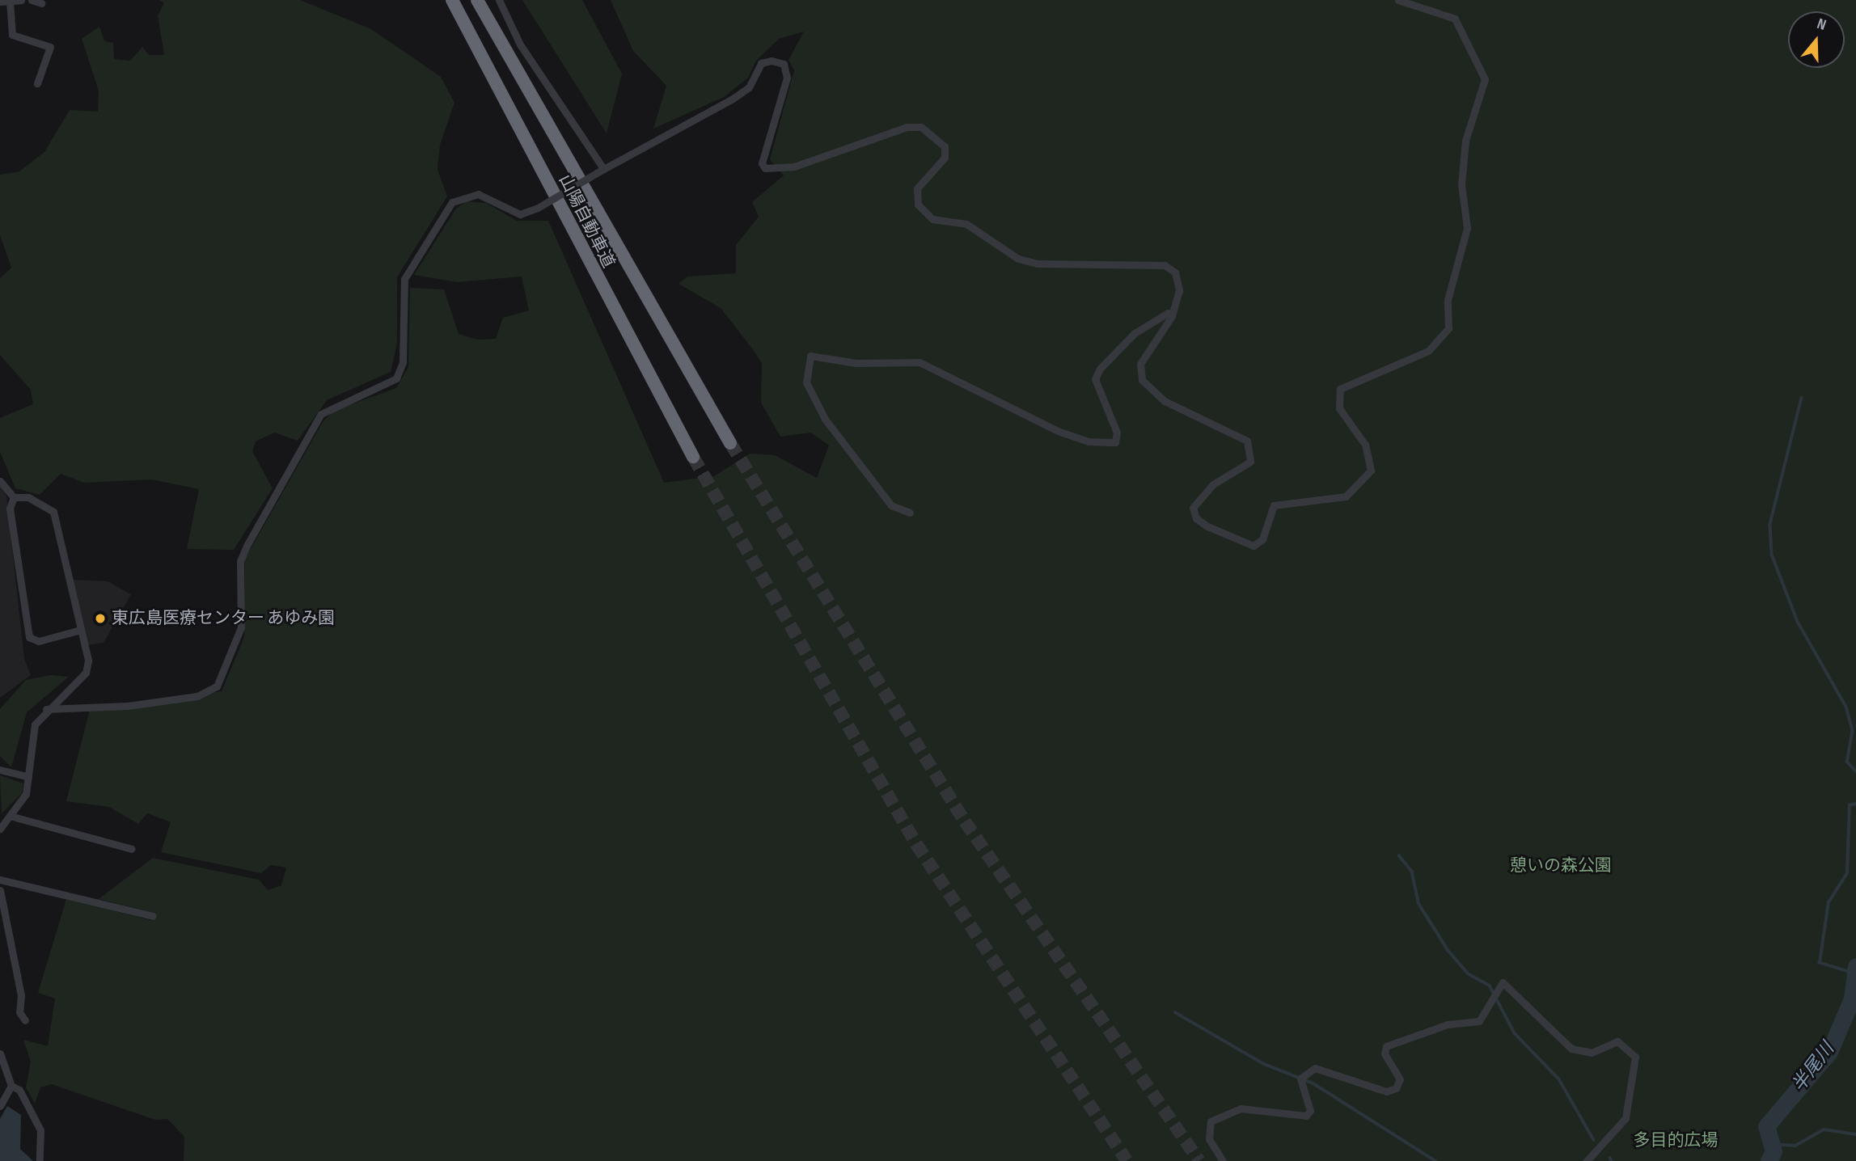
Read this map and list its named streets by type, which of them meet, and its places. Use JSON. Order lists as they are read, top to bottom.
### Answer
{
  "streets": {
    "highway": ["山陽自動車道"]
  },
  "water": ["半尾川"],
  "parks": ["憩いの森公園", "多目的広場"],
  "places": ["東広島医療センター あゆみ園"],
  "north": "top"
}
